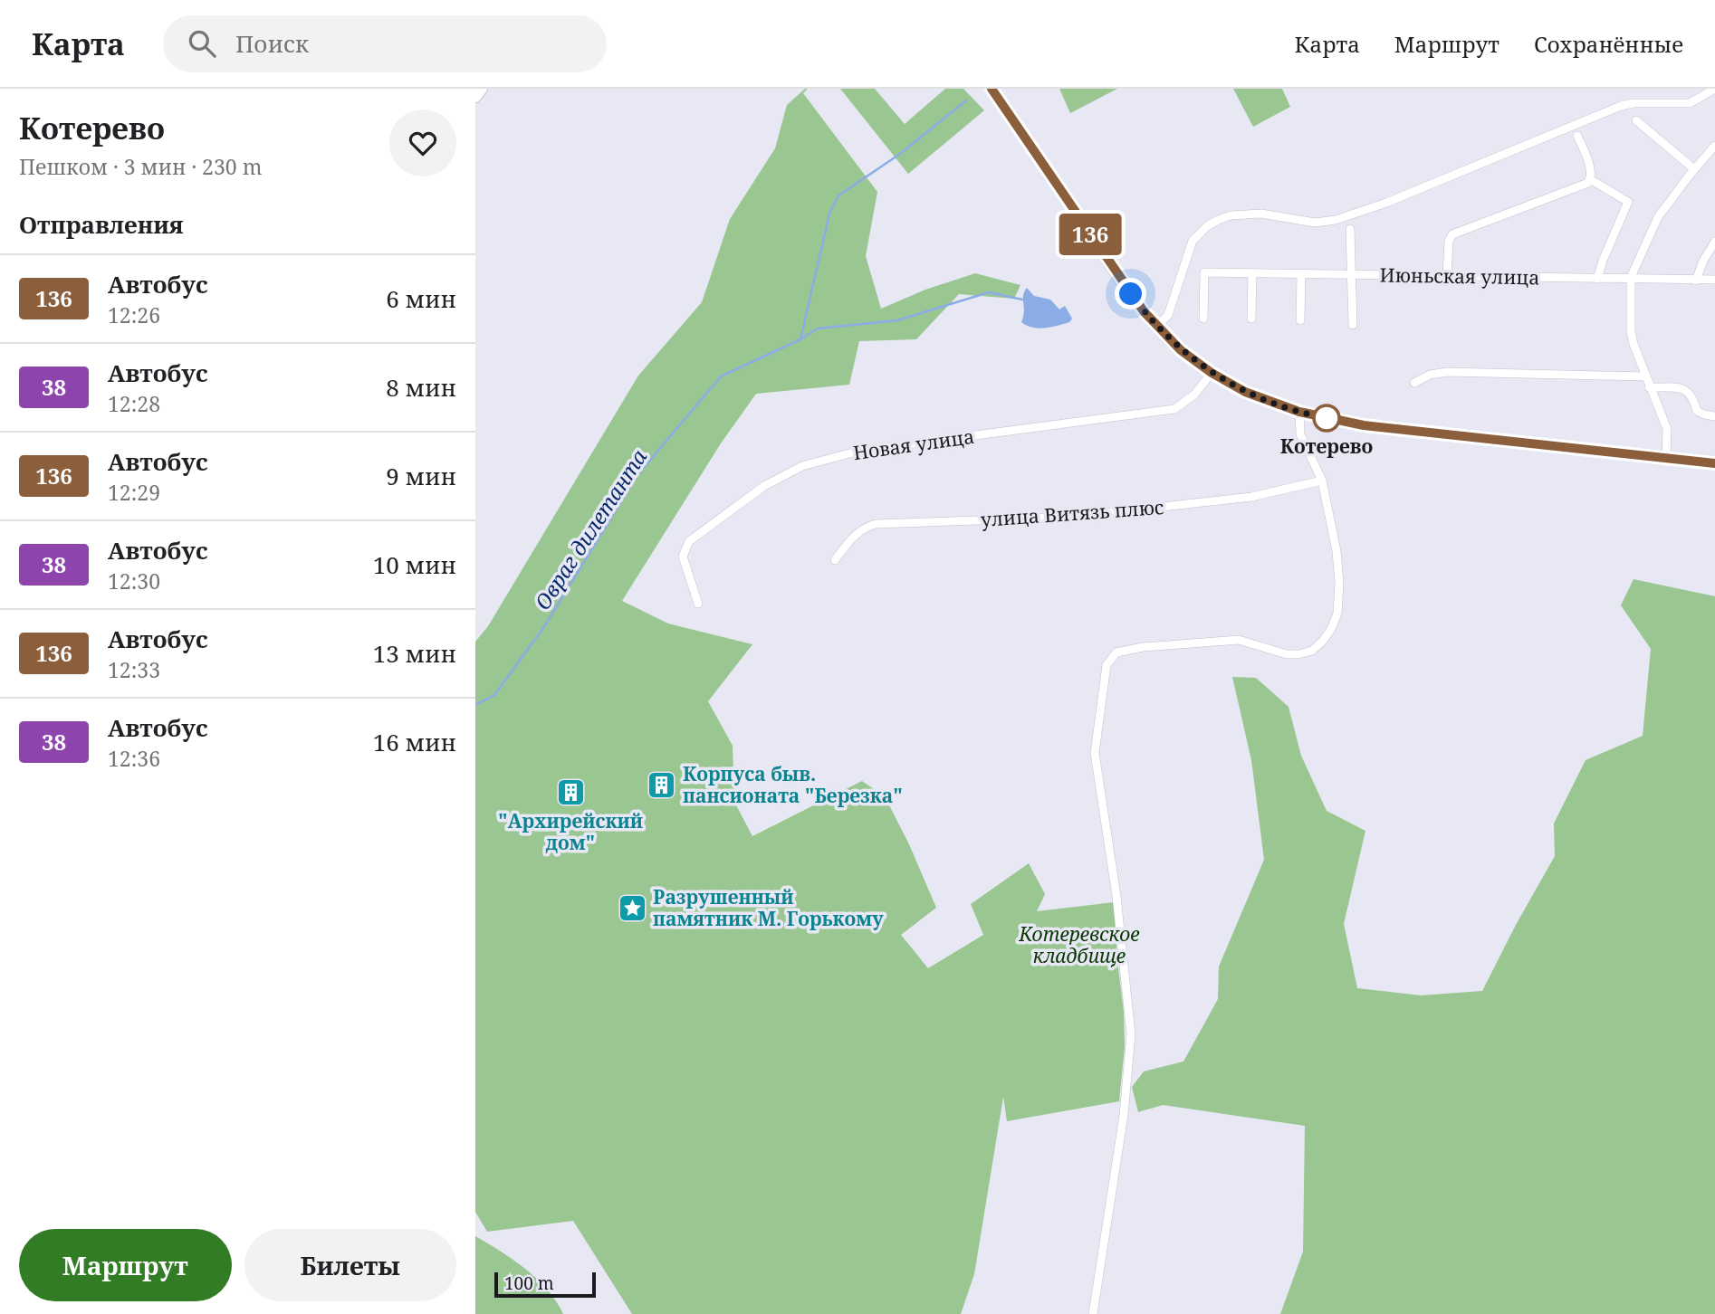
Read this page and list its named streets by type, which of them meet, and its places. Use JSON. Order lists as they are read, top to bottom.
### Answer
{
  "streets": {
    "street": ["Июньская улица", "Новая улица", "улица Витязь плюс"]
  },
  "water": ["Овраг дилетанта"],
  "parks": ["Котеревское кладбище"],
  "places": {
    "other": ["Котерево"],
    "building": ["Корпуса быв. пансионата \"Березка\"", "\"Архирейский дом\""],
    "place": ["Разрушенный памятник М. Горькому"]
  },
  "lines": ["bus line 136"],
  "scale_bar": "100 m",
  "page": {
    "header": "Карта",
    "search": "Поиск",
    "nav": ["Карта", "Маршрут", "Сохранённые"],
    "heading": [
      ["Котерево", "Пешком · 3 мин · 230 m"],
      "Отправления"
    ],
    "on_map": "136",
    "list": [
      {
        "mark": "136",
        "name": "Автобус",
        "note": "12:26",
        "value": "6 мин"
      },
      {
        "mark": "38",
        "name": "Автобус",
        "note": "12:28",
        "value": "8 мин"
      },
      {
        "mark": "136",
        "name": "Автобус",
        "note": "12:29",
        "value": "9 мин"
      },
      {
        "mark": "38",
        "name": "Автобус",
        "note": "12:30",
        "value": "10 мин"
      },
      {
        "mark": "136",
        "name": "Автобус",
        "note": "12:33",
        "value": "13 мин"
      },
      {
        "mark": "38",
        "name": "Автобус",
        "note": "12:36",
        "value": "16 мин"
      }
    ],
    "buttons": ["Маршрут", "Билеты"],
    "scale": "100 m"
  }
}
